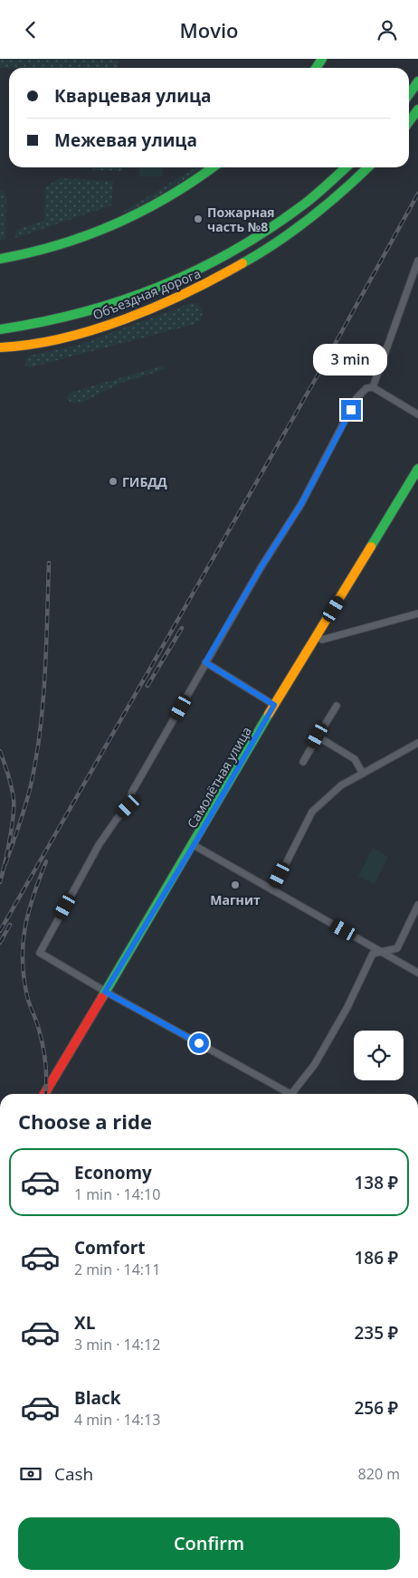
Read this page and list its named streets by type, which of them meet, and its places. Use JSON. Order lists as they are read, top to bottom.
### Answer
{
  "streets": {
    "main road": ["Объездная дорога", "Самолётная улица"]
  },
  "places": ["Пожарная часть №8", "ГИБДД", "Магнит"],
  "page": {
    "header": "Movio",
    "banner": ["Кварцевая улица", "Межевая улица"],
    "bubble": "3 min",
    "heading": "Choose a ride",
    "list": [
      {
        "name": "Economy",
        "note": "1 min · 14:10",
        "value": "138 ₽"
      },
      {
        "name": "Comfort",
        "note": "2 min · 14:11",
        "value": "186 ₽"
      },
      {
        "name": "XL",
        "note": "3 min · 14:12",
        "value": "235 ₽"
      },
      {
        "name": "Black",
        "note": "4 min · 14:13",
        "value": "256 ₽"
      }
    ],
    "pay": ["Cash", "820 m"],
    "buttons": "Confirm"
  }
}
